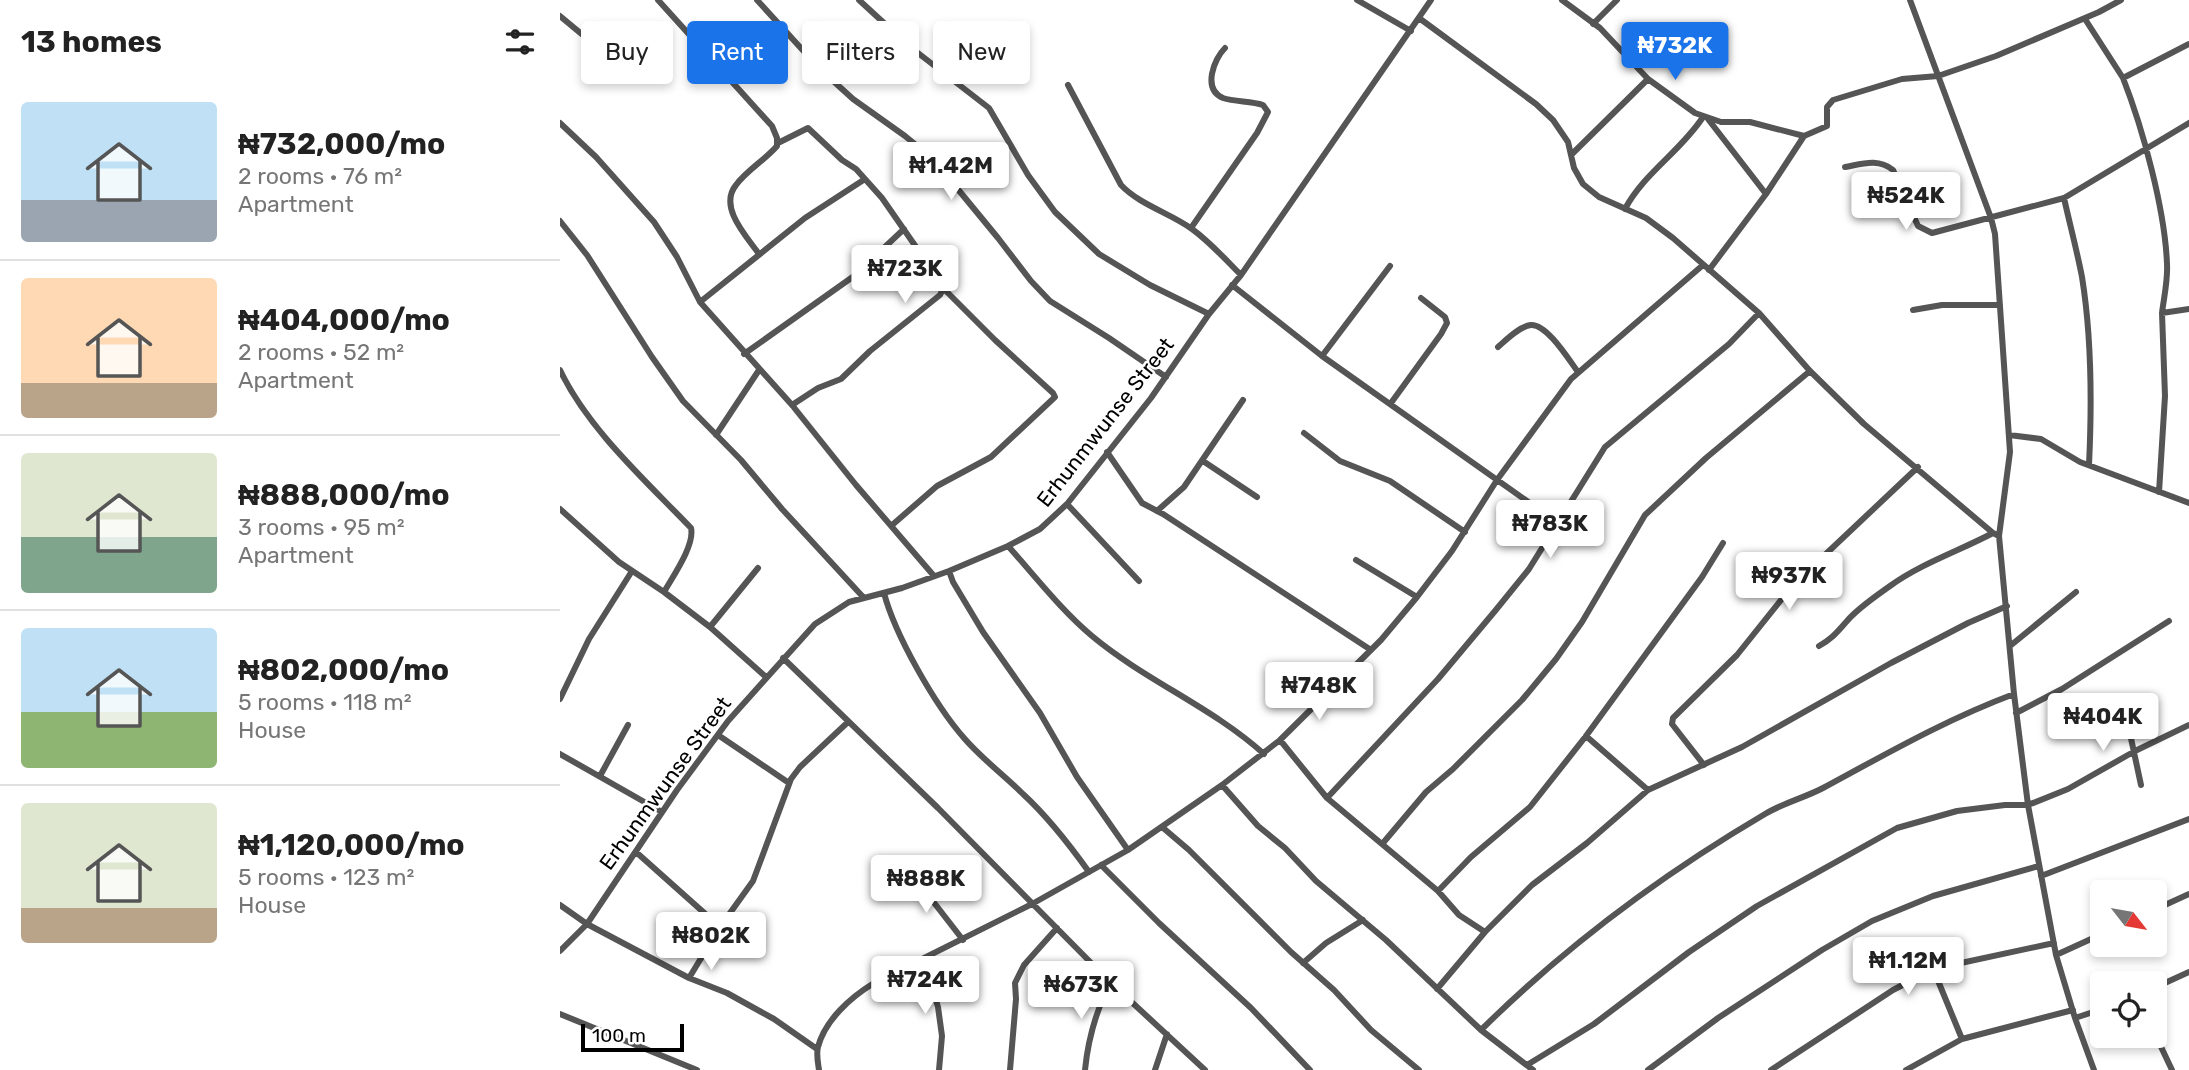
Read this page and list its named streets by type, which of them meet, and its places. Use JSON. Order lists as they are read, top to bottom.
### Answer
{
  "streets": {
    "street": ["Erhunmwunse Street"]
  },
  "scale_bar": "100 m",
  "north": "bottom right",
  "page": {
    "heading": "13 homes",
    "chip": [
      "Buy",
      "Rent",
      "Filters",
      "New"
    ],
    "price": [
      "₦732K",
      "₦1.42M",
      "₦524K",
      "₦723K",
      "₦783K",
      "₦937K",
      "₦748K",
      "₦404K",
      "₦888K",
      "₦802K",
      "₦1.12M",
      "₦724K",
      "₦673K"
    ],
    "list": [
      {
        "name": "₦732,000/mo",
        "note": "2 rooms · 76 m² · Apartment"
      },
      {
        "name": "₦404,000/mo",
        "note": "2 rooms · 52 m² · Apartment"
      },
      {
        "name": "₦888,000/mo",
        "note": "3 rooms · 95 m² · Apartment"
      },
      {
        "name": "₦802,000/mo",
        "note": "5 rooms · 118 m² · House"
      },
      {
        "name": "₦1,120,000/mo",
        "note": "5 rooms · 123 m² · House"
      }
    ],
    "scale": "100 m"
  }
}
